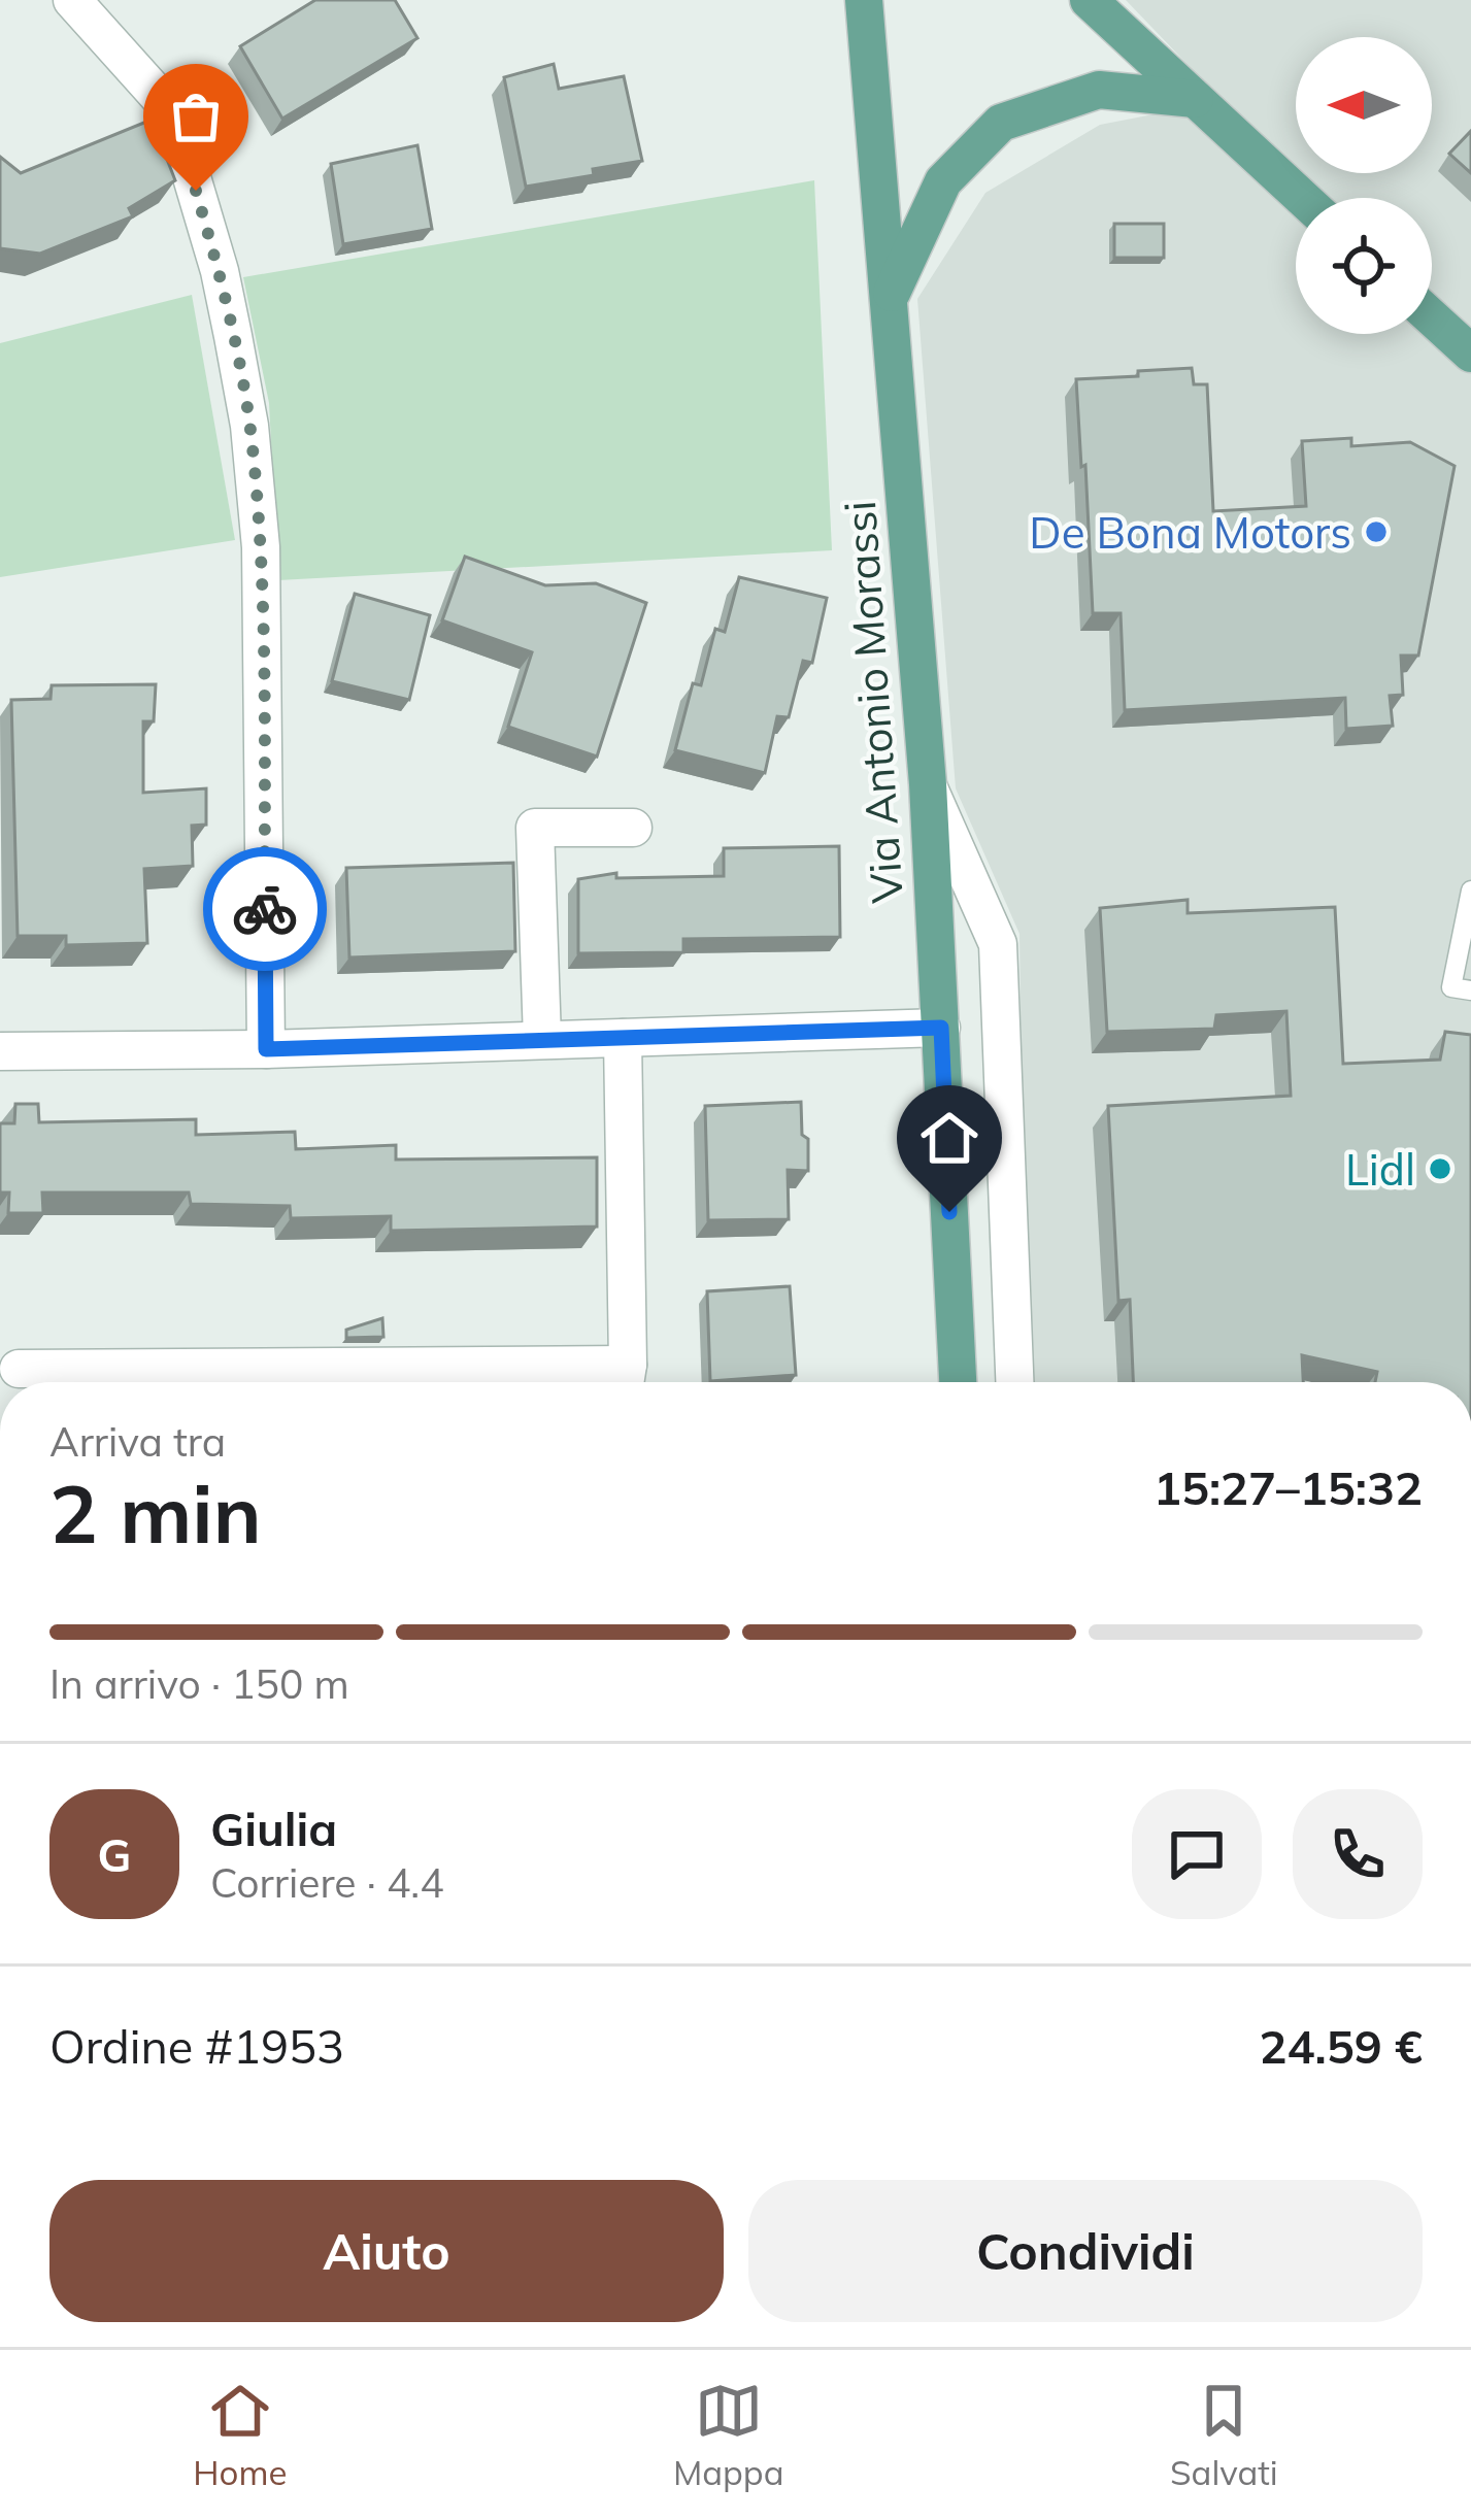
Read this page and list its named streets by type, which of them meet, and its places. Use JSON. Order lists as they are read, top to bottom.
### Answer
{
  "streets": {
    "main road": ["Via Antonio Morassi"]
  },
  "places": ["De Bona Motors", "Lidl"],
  "north": "left",
  "page": {
    "heading": ["2 min", "Arriva tra", "15:27–15:32"],
    "panel": [
      "Giulia",
      "Corriere · 4.4",
      "Ordine #1953",
      "24.59 €"
    ],
    "bar": "In arrivo · 150 m",
    "round": "G",
    "buttons": ["Aiuto", "Condividi"],
    "tabs": ["Home", "Mappa", "Salvati"]
  }
}
